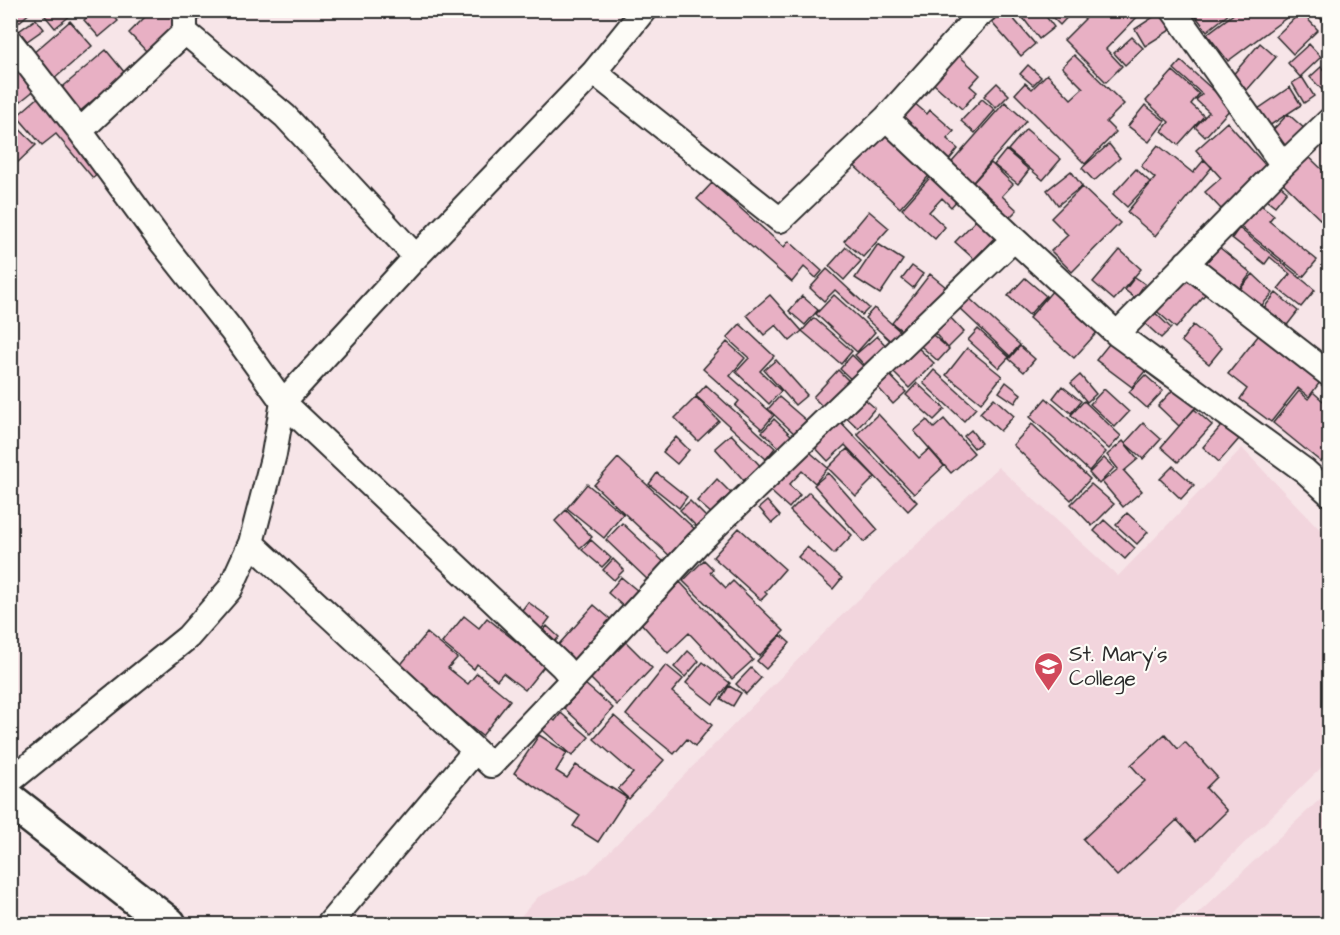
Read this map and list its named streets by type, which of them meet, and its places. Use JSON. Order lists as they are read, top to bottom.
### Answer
{
  "places": {
    "school or university": ["St. Mary's College"]
  }
}
